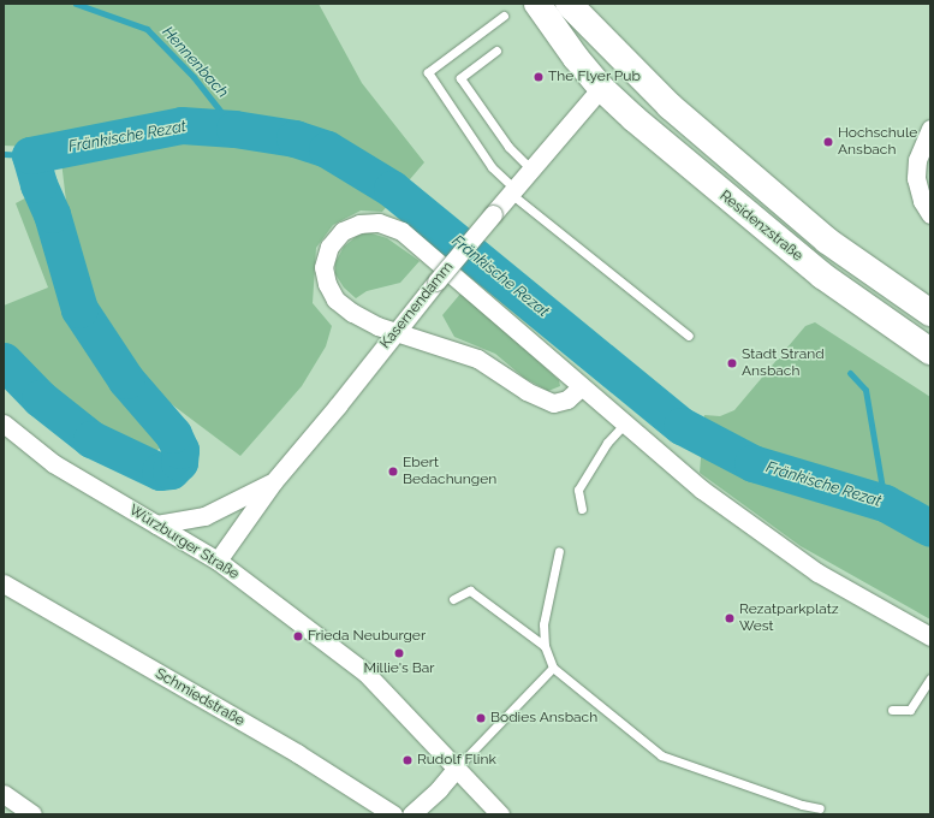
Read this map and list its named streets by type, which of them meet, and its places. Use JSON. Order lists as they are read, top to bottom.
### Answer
{
  "streets": {
    "main road": ["Residenzstraße"],
    "street": ["Kasernendamm", "Würzburger Straße", "Schmiedstraße"]
  },
  "crossings": [
    ["Residenzstraße", "Kasernendamm"],
    ["Kasernendamm", "Würzburger Straße"]
  ],
  "water": ["Hennenbach", "Fränkische Rezat"],
  "places": [
    "The Flyer Pub",
    "Hochschule Ansbach",
    "Stadt Strand Ansbach",
    "Ebert Bedachungen",
    "Rezatparkplatz West",
    "Frieda Neuburger",
    "Millie's Bar",
    "Bodies Ansbach",
    "Rudolf Flink"
  ]
}
